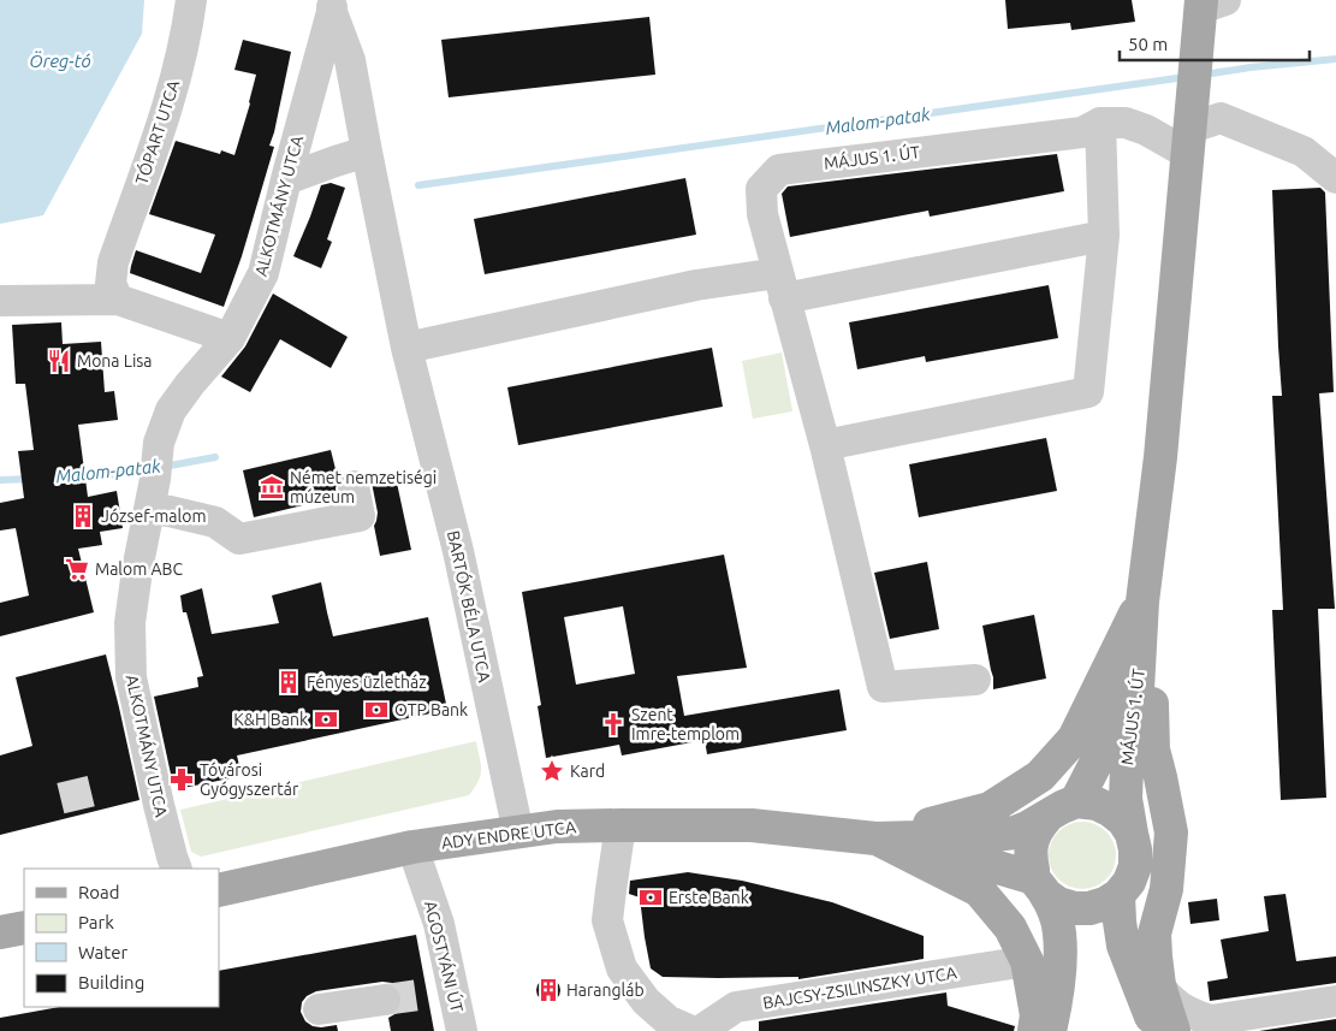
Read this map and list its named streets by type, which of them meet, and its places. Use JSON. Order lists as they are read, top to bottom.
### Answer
{
  "streets": {
    "main road": ["MÁJUS 1. ÚT", "ADY ENDRE UTCA"],
    "street": [
      "TÓPART UTCA",
      "ALKOTMÁNY UTCA",
      "BARTÓK BÉLA UTCA",
      "AGOSTYÁNI ÚT",
      "BAJCSY-ZSILINSZKY UTCA"
    ]
  },
  "crossings": [
    ["ALKOTMÁNY UTCA", "BARTÓK BÉLA UTCA"],
    ["BARTÓK BÉLA UTCA", "ADY ENDRE UTCA"],
    ["ADY ENDRE UTCA", "AGOSTYÁNI ÚT"]
  ],
  "water": ["Öreg-tó", "Malom-patak"],
  "places": {
    "restaurant": ["Mona Lisa"],
    "museum": ["Német nemzetiségi múzeum"],
    "building": ["József-malom", "Fényes üzletház", "Harangláb"],
    "supermarket": ["Malom ABC"],
    "bank": ["OTP Bank", "K&H Bank", "Erste Bank"],
    "church": ["Szent Imre-templom"],
    "place": ["Kard"],
    "pharmacy": ["Tóvárosi Gyógyszertár"]
  },
  "legend": [
    "Road",
    "Park",
    "Water",
    "Building"
  ],
  "scale_bar": "50 m"
}
